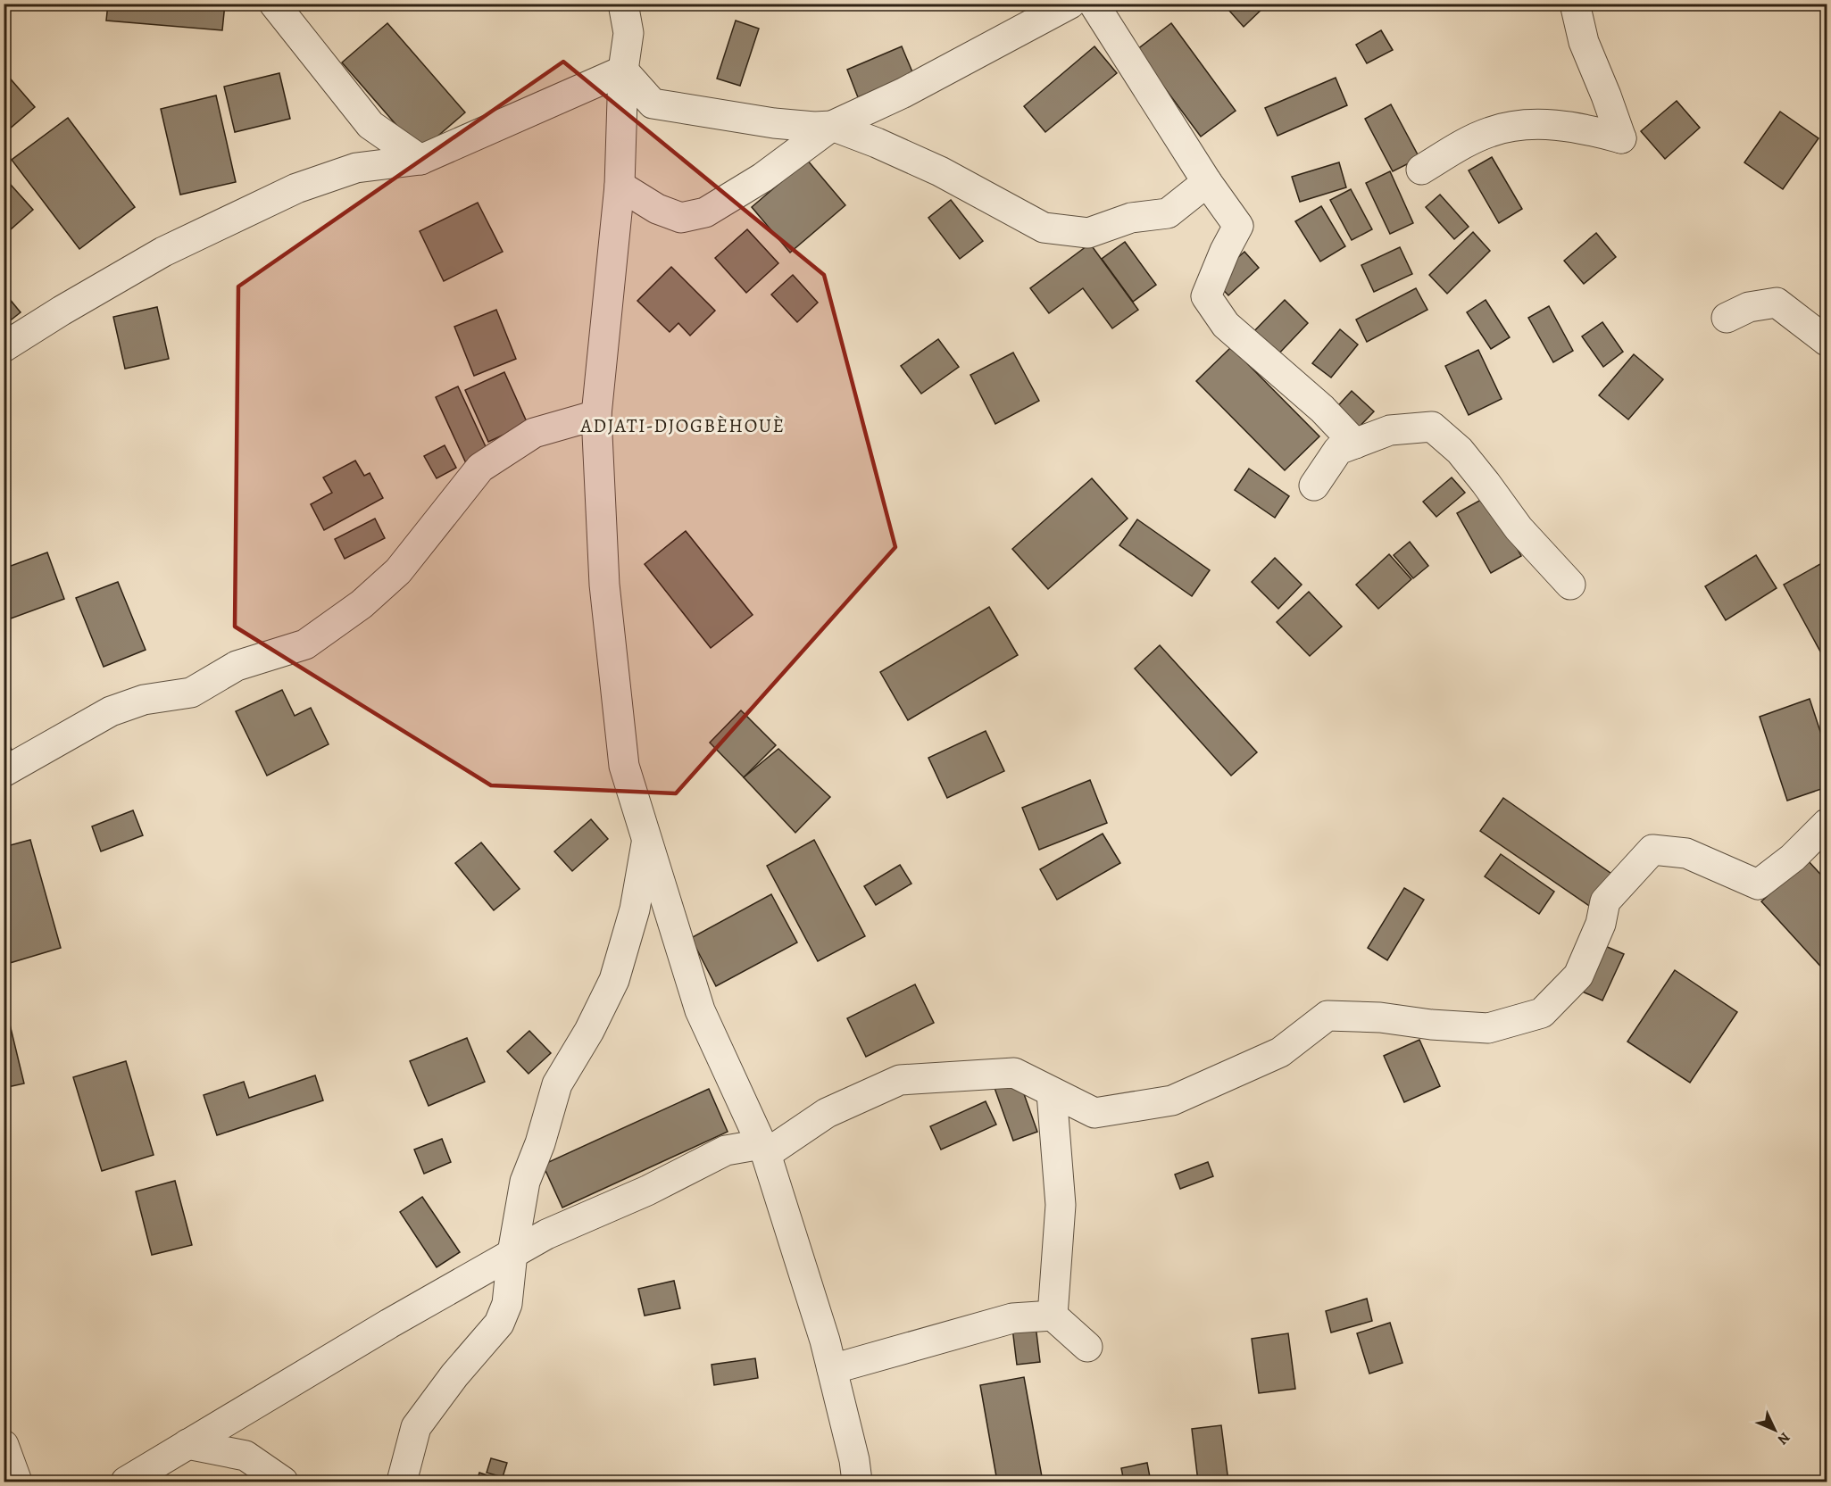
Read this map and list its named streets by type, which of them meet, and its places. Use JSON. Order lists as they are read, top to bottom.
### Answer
{
  "districts": ["ADJATI-DJOGBÈHOUÈ"],
  "north": "bottom right"
}
